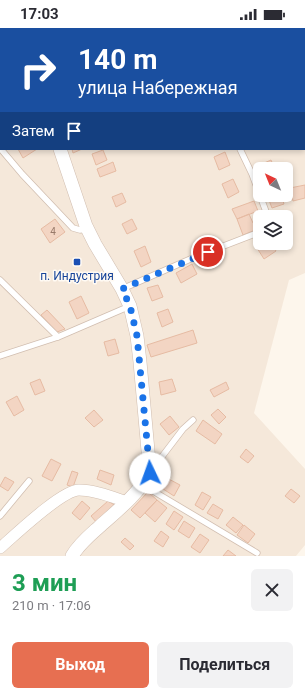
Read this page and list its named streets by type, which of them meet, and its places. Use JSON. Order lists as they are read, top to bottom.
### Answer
{
  "places": {
    "transit": ["п. Индустрия"]
  },
  "house_numbers": ["4"],
  "north": "top left",
  "page": {
    "status": "17:03",
    "turn": ["140 m", "улица Набережная"],
    "then": "Затем",
    "heading": ["3 мин", "210 m · 17:06"],
    "buttons": ["Выход", "Поделиться"]
  }
}
